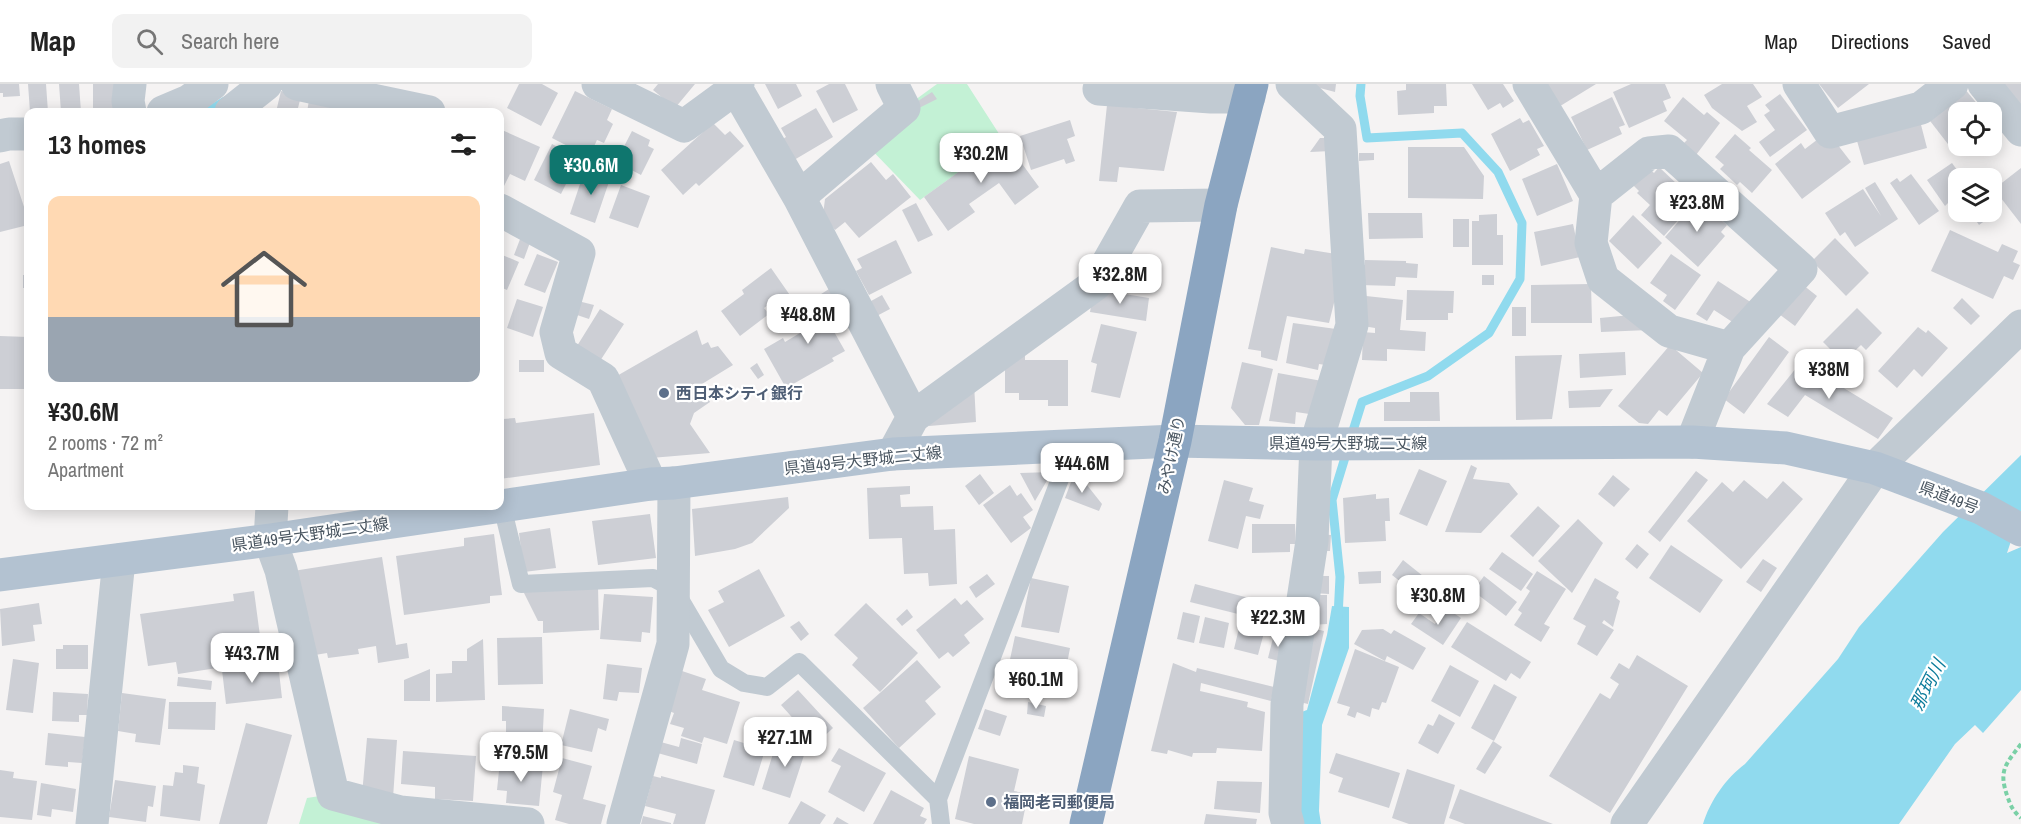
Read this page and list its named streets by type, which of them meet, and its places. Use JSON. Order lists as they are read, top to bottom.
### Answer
{
  "streets": {
    "highway": ["みやけ通り"],
    "main road": ["県道49号大野城二丈線", "県道49号"]
  },
  "crossings": [
    ["県道49号大野城二丈線", "みやけ通り"],
    ["県道49号大野城二丈線", "県道49号"]
  ],
  "water": ["那珂川"],
  "places": ["西日本シティ銀行", "福岡老司郵便局"],
  "page": {
    "header": "Map",
    "search": "Search here",
    "nav": ["Map", "Directions", "Saved"],
    "heading": "13 homes",
    "price": [
      "¥30.2M",
      "¥30.6M",
      "¥23.8M",
      "¥32.8M",
      "¥48.8M",
      "¥38M",
      "¥44.6M",
      "¥30.8M",
      "¥22.3M",
      "¥43.7M",
      "¥60.1M",
      "¥27.1M",
      "¥79.5M"
    ],
    "list": [
      {
        "name": "¥30.6M",
        "note": "2 rooms · 72 m² · Apartment"
      }
    ]
  }
}
